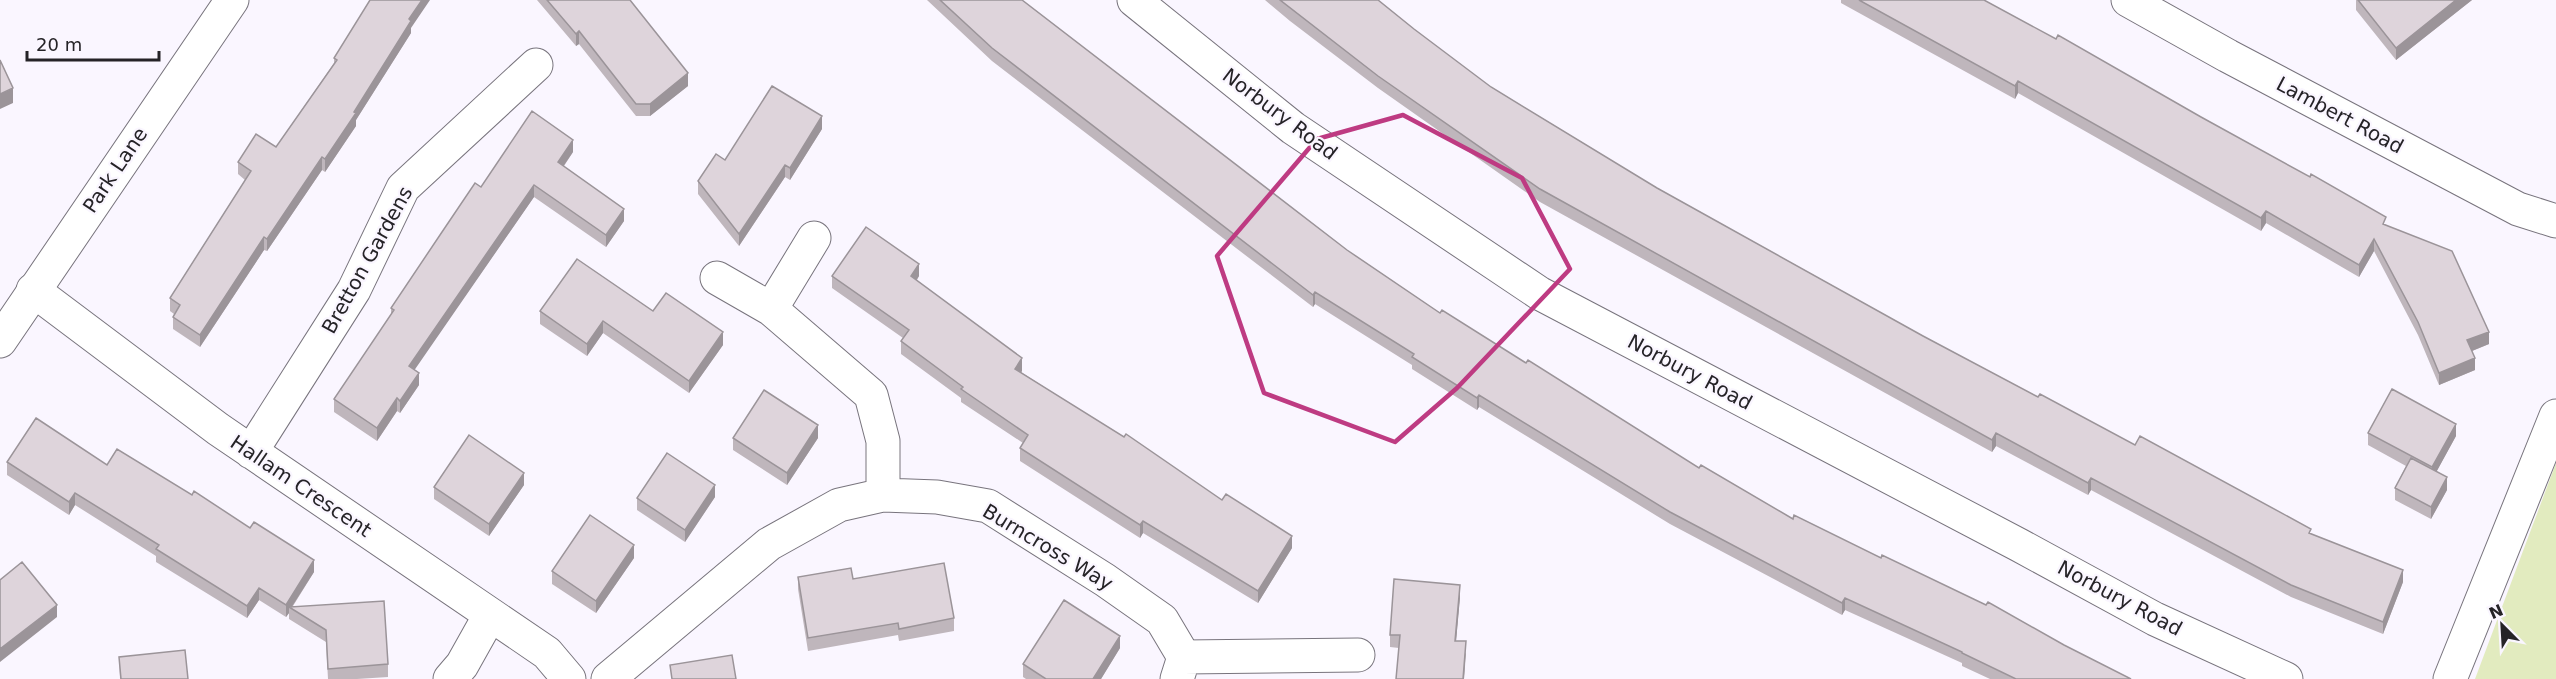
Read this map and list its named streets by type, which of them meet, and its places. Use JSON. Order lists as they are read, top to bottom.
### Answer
{
  "streets": {
    "street": [
      "Norbury Road",
      "Lambert Road",
      "Park Lane",
      "Bretton Gardens",
      "Hallam Crescent",
      "Burncross Way"
    ]
  },
  "crossings": [
    ["Park Lane", "Hallam Crescent"],
    ["Bretton Gardens", "Hallam Crescent"]
  ],
  "scale_bar": "20 m",
  "north": "top left"
}
